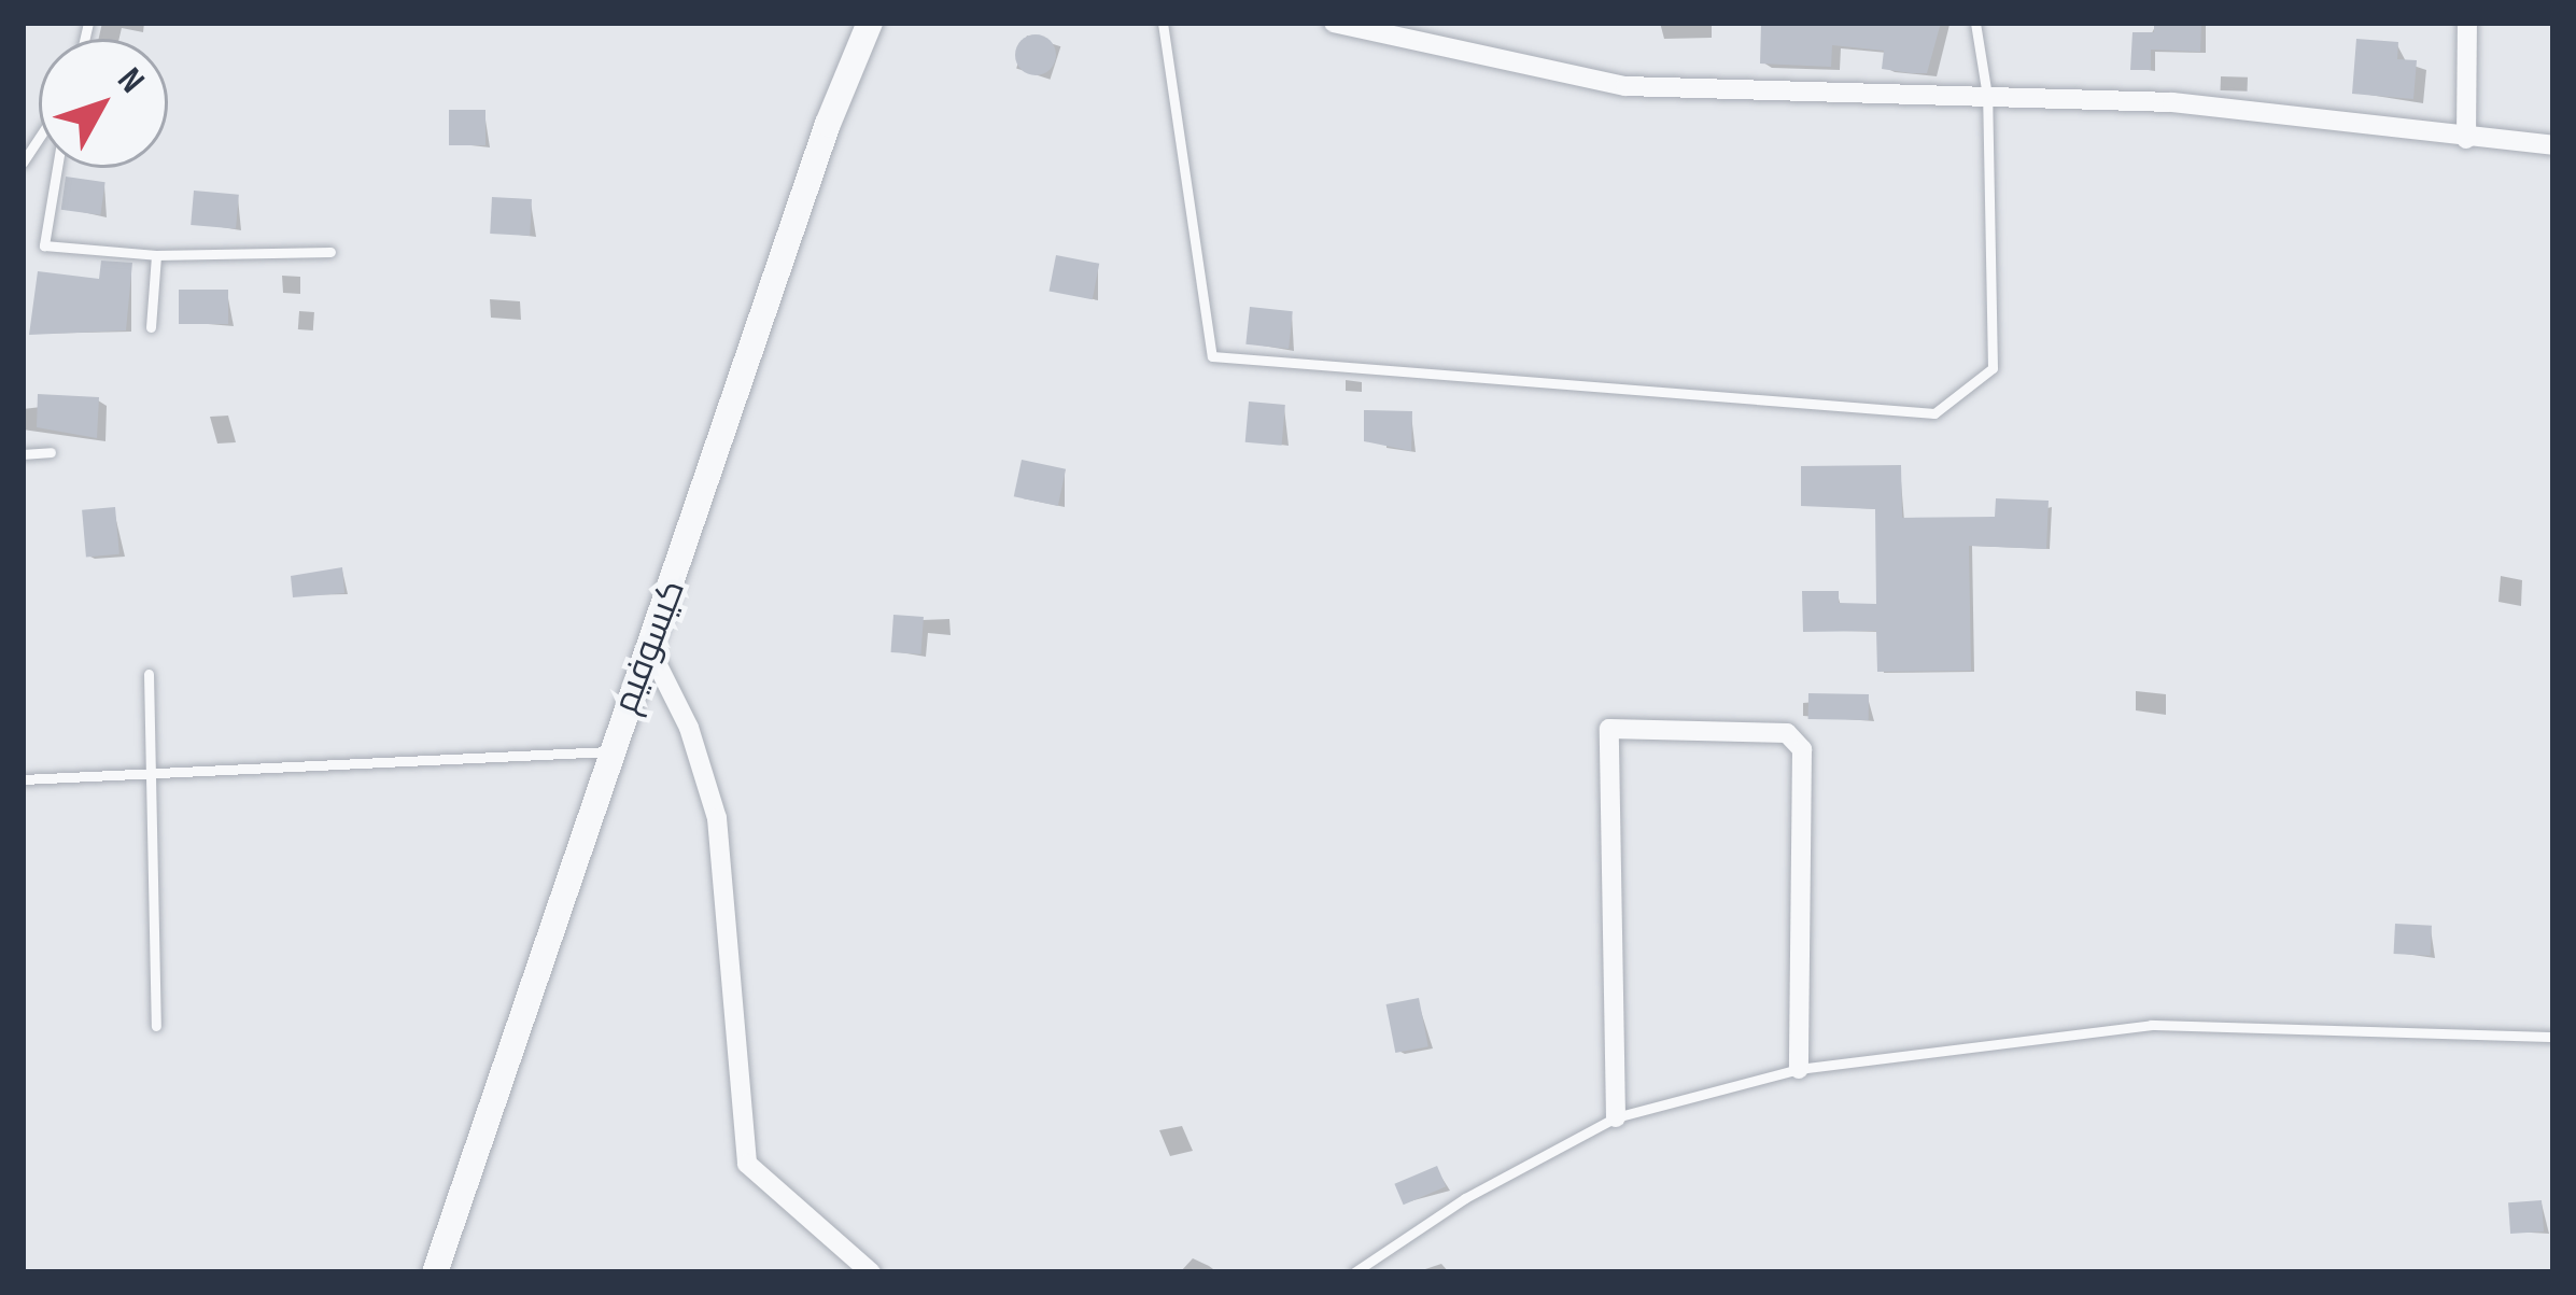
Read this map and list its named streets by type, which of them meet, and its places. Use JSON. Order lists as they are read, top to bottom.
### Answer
{
  "streets": {
    "street": ["كيسوفيم"]
  },
  "north": "top right"
}
